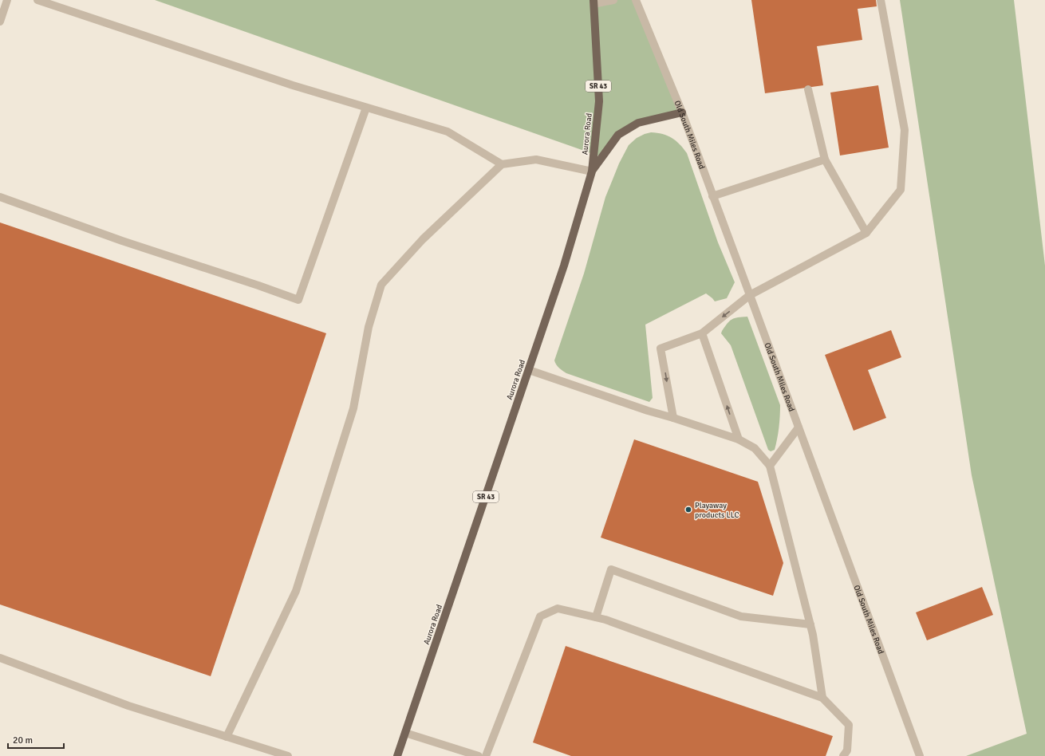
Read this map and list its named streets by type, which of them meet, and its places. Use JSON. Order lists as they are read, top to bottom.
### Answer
{
  "streets": {
    "main road": ["SR 43", "Aurora Road"],
    "street": ["Old South Miles Road"]
  },
  "places": ["Playaway products LLC"],
  "scale_bar": "20 m"
}
